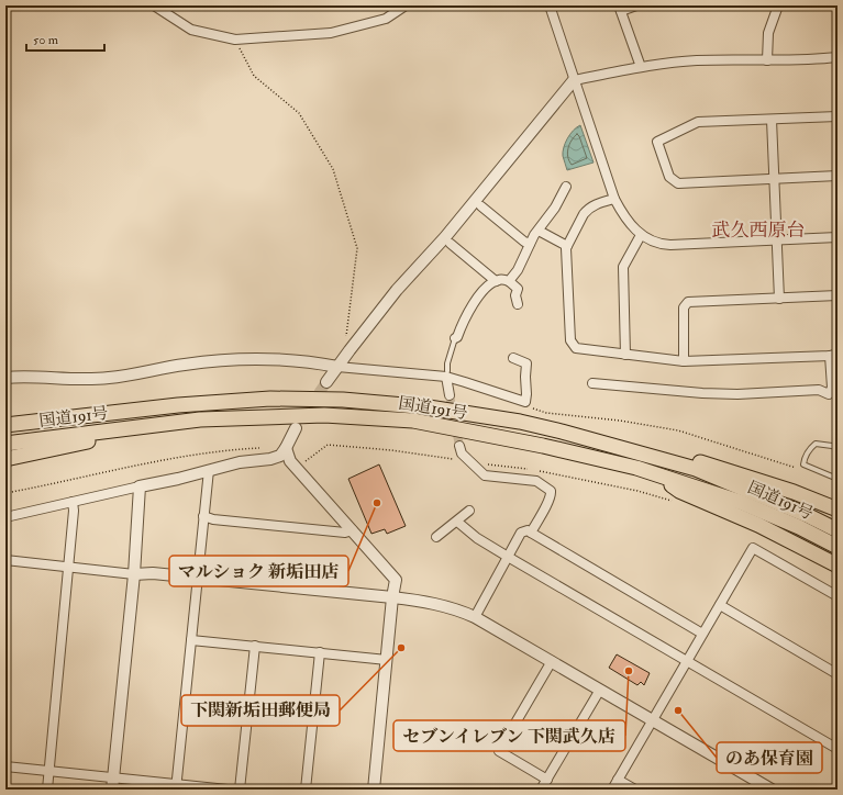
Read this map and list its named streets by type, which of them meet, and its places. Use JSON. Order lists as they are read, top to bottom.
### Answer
{
  "streets": {
    "highway": ["国道191号"]
  },
  "districts": ["武久西原台"],
  "places": [
    "マルショク 新垢田店",
    "下関新垢田郵便局",
    "セブンイレブン 下関武久店",
    "のあ保育園"
  ],
  "scale_bar": "50 m"
}
